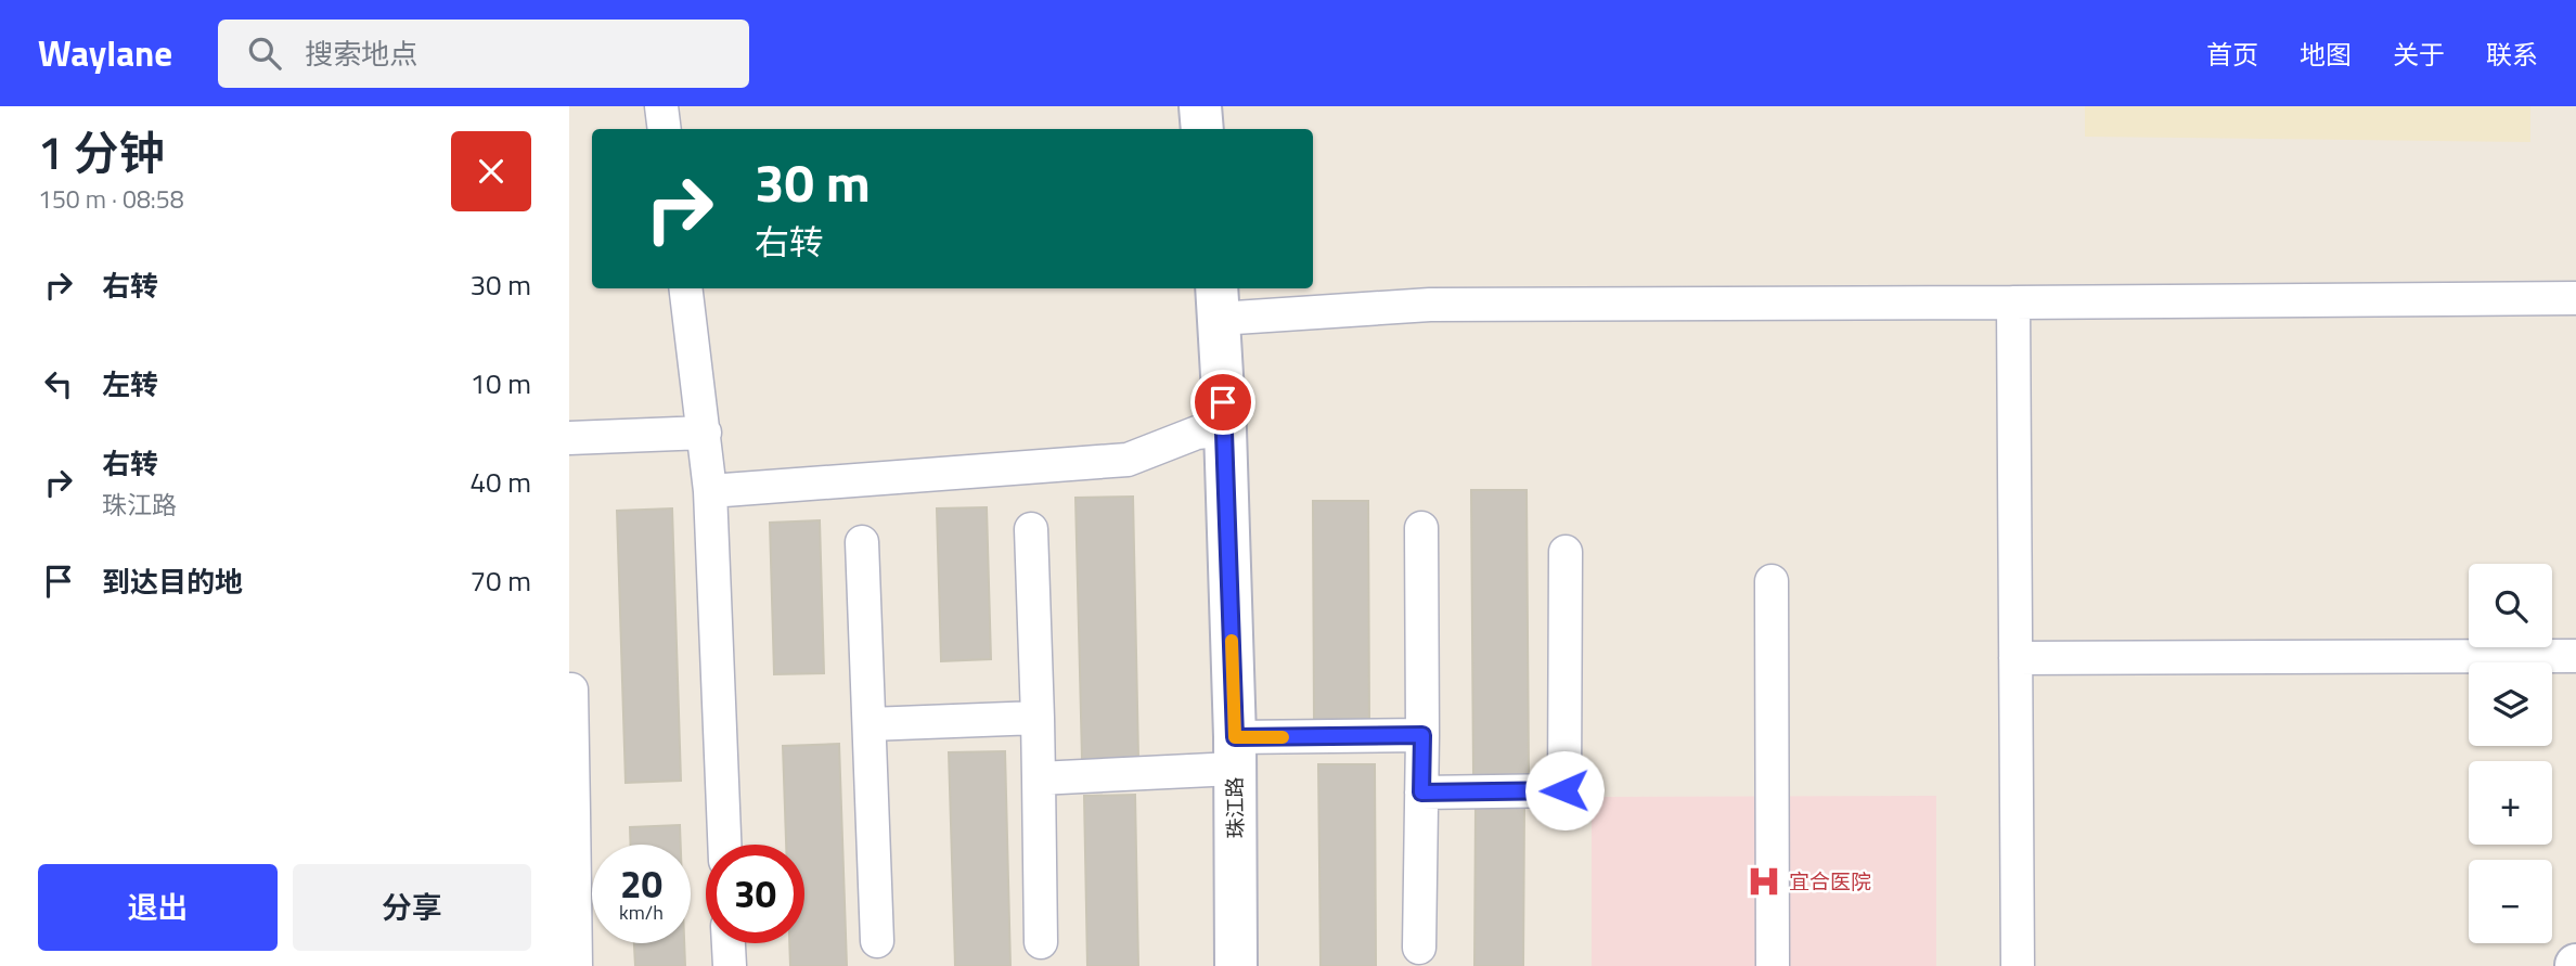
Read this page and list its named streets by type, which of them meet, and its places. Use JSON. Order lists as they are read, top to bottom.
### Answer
{
  "streets": {
    "street": ["珠江路"]
  },
  "places": {
    "hospital": ["宜合医院"]
  },
  "page": {
    "header": "Waylane",
    "search": "搜索地点",
    "nav": [
      "首页",
      "地图",
      "关于",
      "联系"
    ],
    "heading": ["1 分钟", "150 m · 08:58"],
    "turn": ["30 m", "右转"],
    "list": [
      {
        "name": "右转",
        "value": "30 m"
      },
      {
        "name": "左转",
        "value": "10 m"
      },
      {
        "name": "右转",
        "note": "珠江路",
        "value": "40 m"
      },
      {
        "name": "到达目的地",
        "value": "70 m"
      }
    ],
    "map_buttons": ["+", "−"],
    "speed": "20 km/h",
    "limit": "30",
    "buttons": ["退出", "分享"]
  }
}
